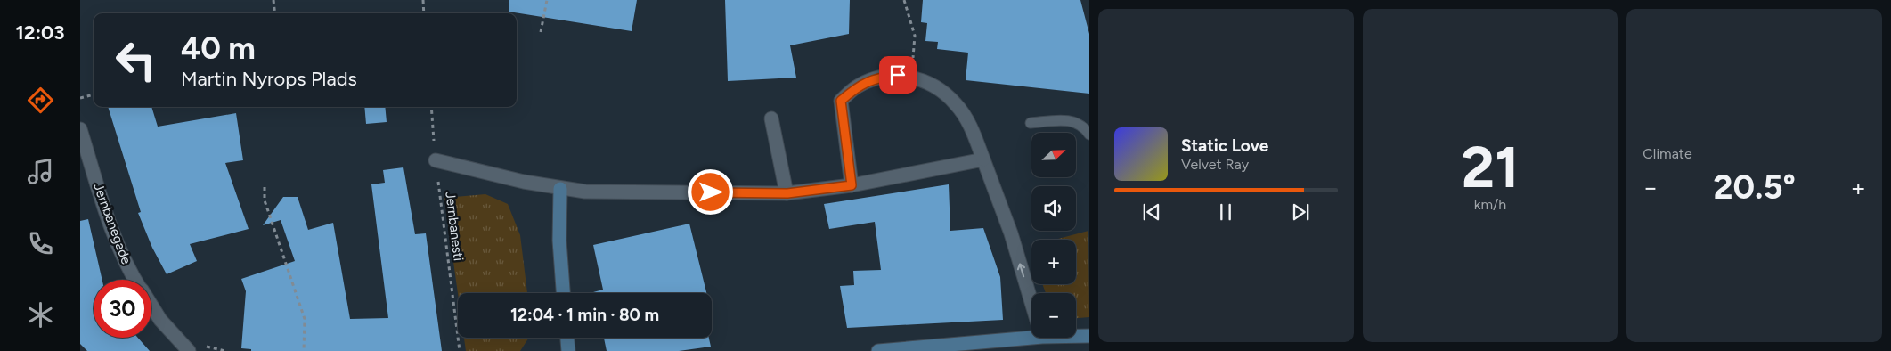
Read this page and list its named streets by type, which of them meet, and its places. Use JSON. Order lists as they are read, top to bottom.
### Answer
{
  "streets": {
    "street": ["Jernbanegade"],
    "path": ["Jernbanesti"]
  },
  "north": "top right",
  "page": {
    "tabs": "12:03",
    "tile": [
      ["21", "km/h"],
      "Climate"
    ],
    "turn": ["40 m", "Martin Nyrops Plads"],
    "song": ["Static Love", "Velvet Ray"],
    "map_buttons": ["+", "−"],
    "heat": ["−", "20.5°", "+"],
    "limit": "30",
    "trip": "12:04 · 1 min · 80 m"
  }
}
